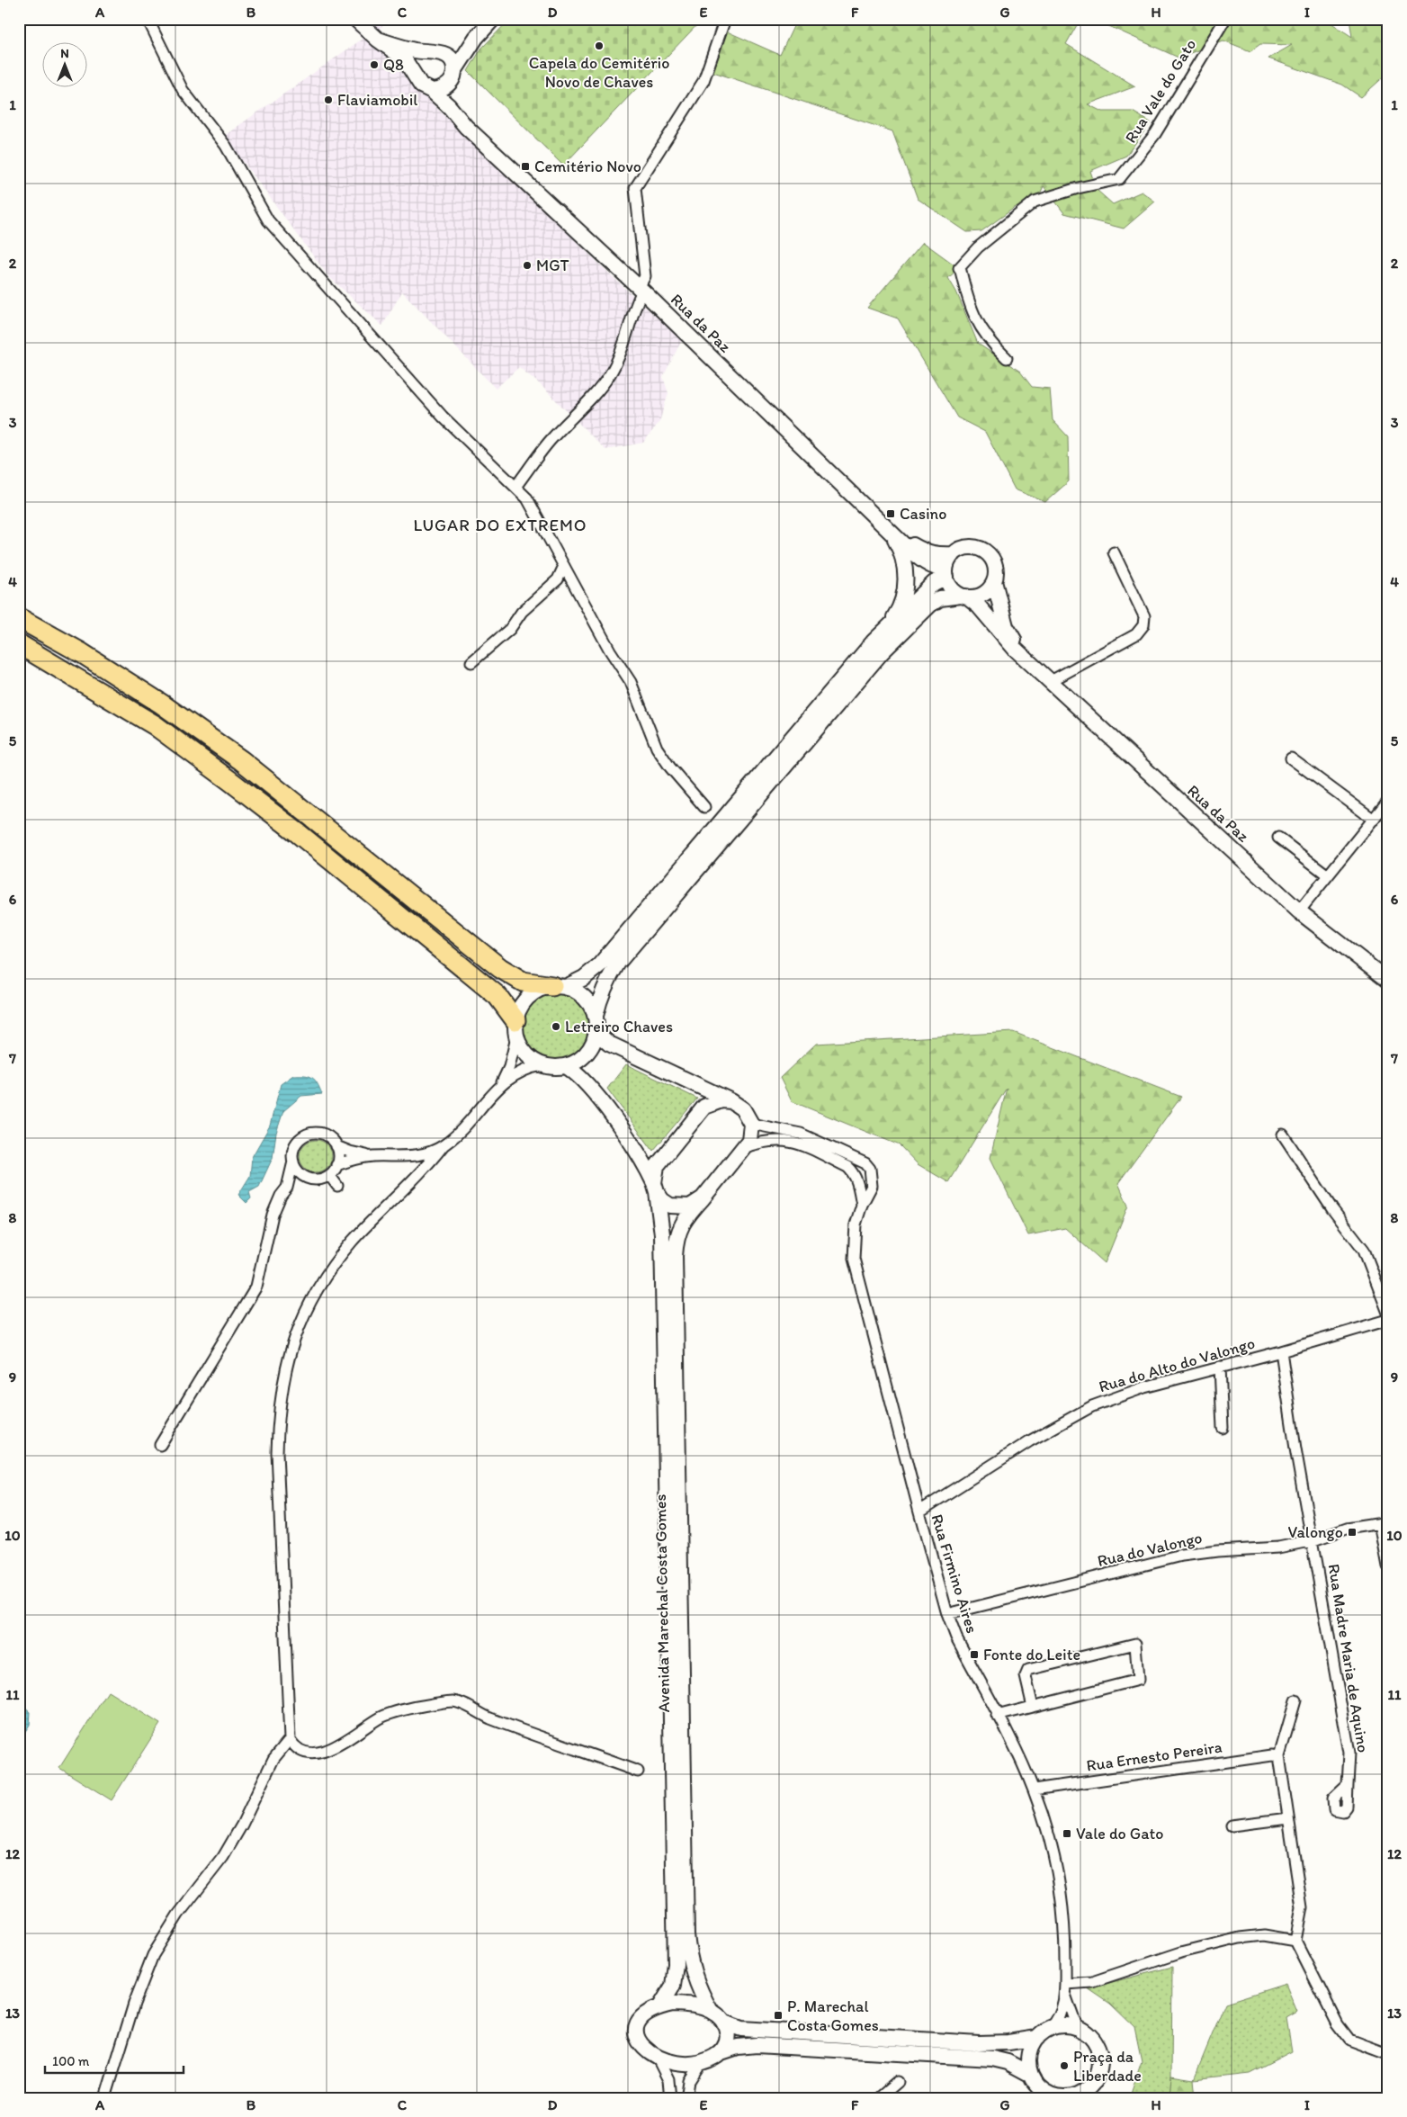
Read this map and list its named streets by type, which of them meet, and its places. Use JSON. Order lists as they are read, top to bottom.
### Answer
{
  "streets": {
    "street": [
      "Rua Vale do Gato",
      "Rua da Paz",
      "Rua do Alto do Valongo",
      "Rua do Valongo",
      "Rua Firmino Aires",
      "Avenida Marechal Costa Gomes",
      "Rua Madre Maria de Aquino",
      "Rua Ernesto Pereira"
    ]
  },
  "crossings": [
    ["Rua do Alto do Valongo", "Rua Firmino Aires"],
    ["Rua do Alto do Valongo", "Rua Madre Maria de Aquino"],
    ["Rua do Valongo", "Rua Firmino Aires"],
    ["Rua do Valongo", "Rua Madre Maria de Aquino"],
    ["Rua Firmino Aires", "Avenida Marechal Costa Gomes"],
    ["Rua Firmino Aires", "Rua Ernesto Pereira"]
  ],
  "districts": ["LUGAR DO EXTREMO"],
  "places": {
    "other": [
      "Capela do Cemitério Novo de Chaves",
      "Q8",
      "Flaviamobil",
      "MGT",
      "Letreiro Chaves",
      "Praça da Liberdade"
    ],
    "transit": [
      "Cemitério Novo",
      "Casino",
      "Valongo",
      "Fonte do Leite",
      "Vale do Gato",
      "P. Marechal Costa Gomes"
    ]
  },
  "scale_bar": "100 m",
  "north": "top",
  "grid": {
    "columns": [
      "A",
      "B",
      "C",
      "D",
      "E",
      "F",
      "G",
      "H",
      "I"
    ],
    "rows": [
      "1",
      "2",
      "3",
      "4",
      "5",
      "6",
      "7",
      "8",
      "9",
      "10",
      "11",
      "12",
      "13"
    ]
  }
}
